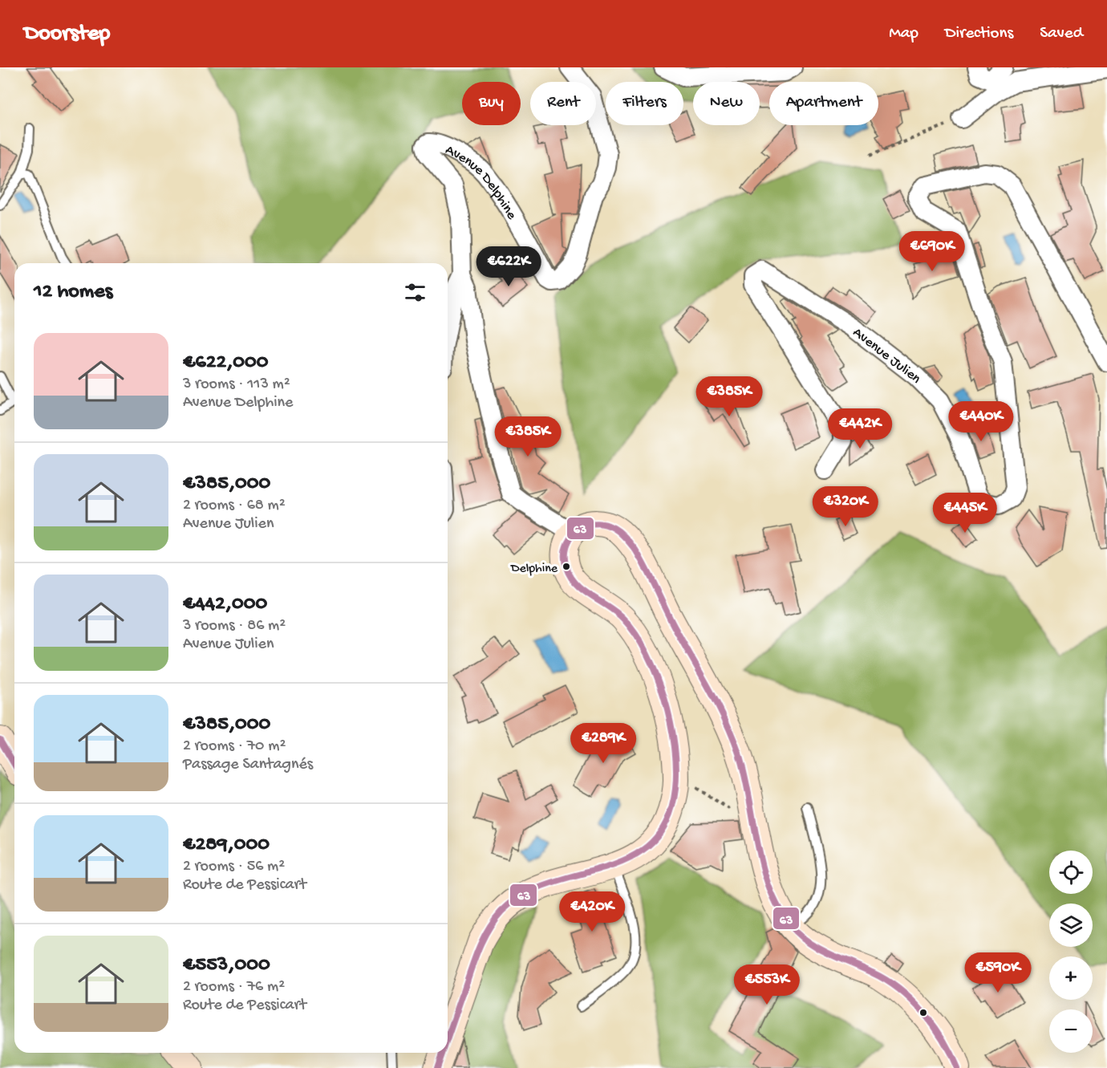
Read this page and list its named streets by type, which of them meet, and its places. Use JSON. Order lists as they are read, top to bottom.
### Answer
{
  "streets": {
    "street": ["Avenue Delphine", "Avenue Julien"]
  },
  "places": ["Delphine"],
  "lines": ["transit line 63"],
  "page": {
    "header": "Doorstep",
    "nav": ["Map", "Directions", "Saved"],
    "chip": [
      "Buy",
      "Rent",
      "Filters",
      "New",
      "Apartment"
    ],
    "price": [
      "€690K",
      "€622K",
      "€385K",
      "€440K",
      "€442K",
      "€385K",
      "€320K",
      "€445K",
      "€289K",
      "€420K",
      "€590K",
      "€553K"
    ],
    "heading": "12 homes",
    "list": [
      {
        "name": "€622,000",
        "note": "3 rooms · 113 m² · Avenue Delphine"
      },
      {
        "name": "€385,000",
        "note": "2 rooms · 68 m² · Avenue Julien"
      },
      {
        "name": "€442,000",
        "note": "3 rooms · 86 m² · Avenue Julien"
      },
      {
        "name": "€385,000",
        "note": "2 rooms · 70 m² · Passage Santagnés"
      },
      {
        "name": "€289,000",
        "note": "2 rooms · 56 m² · Route de Pessicart"
      },
      {
        "name": "€553,000",
        "note": "2 rooms · 76 m² · Route de Pessicart"
      }
    ],
    "map_buttons": ["+", "−"]
  }
}
